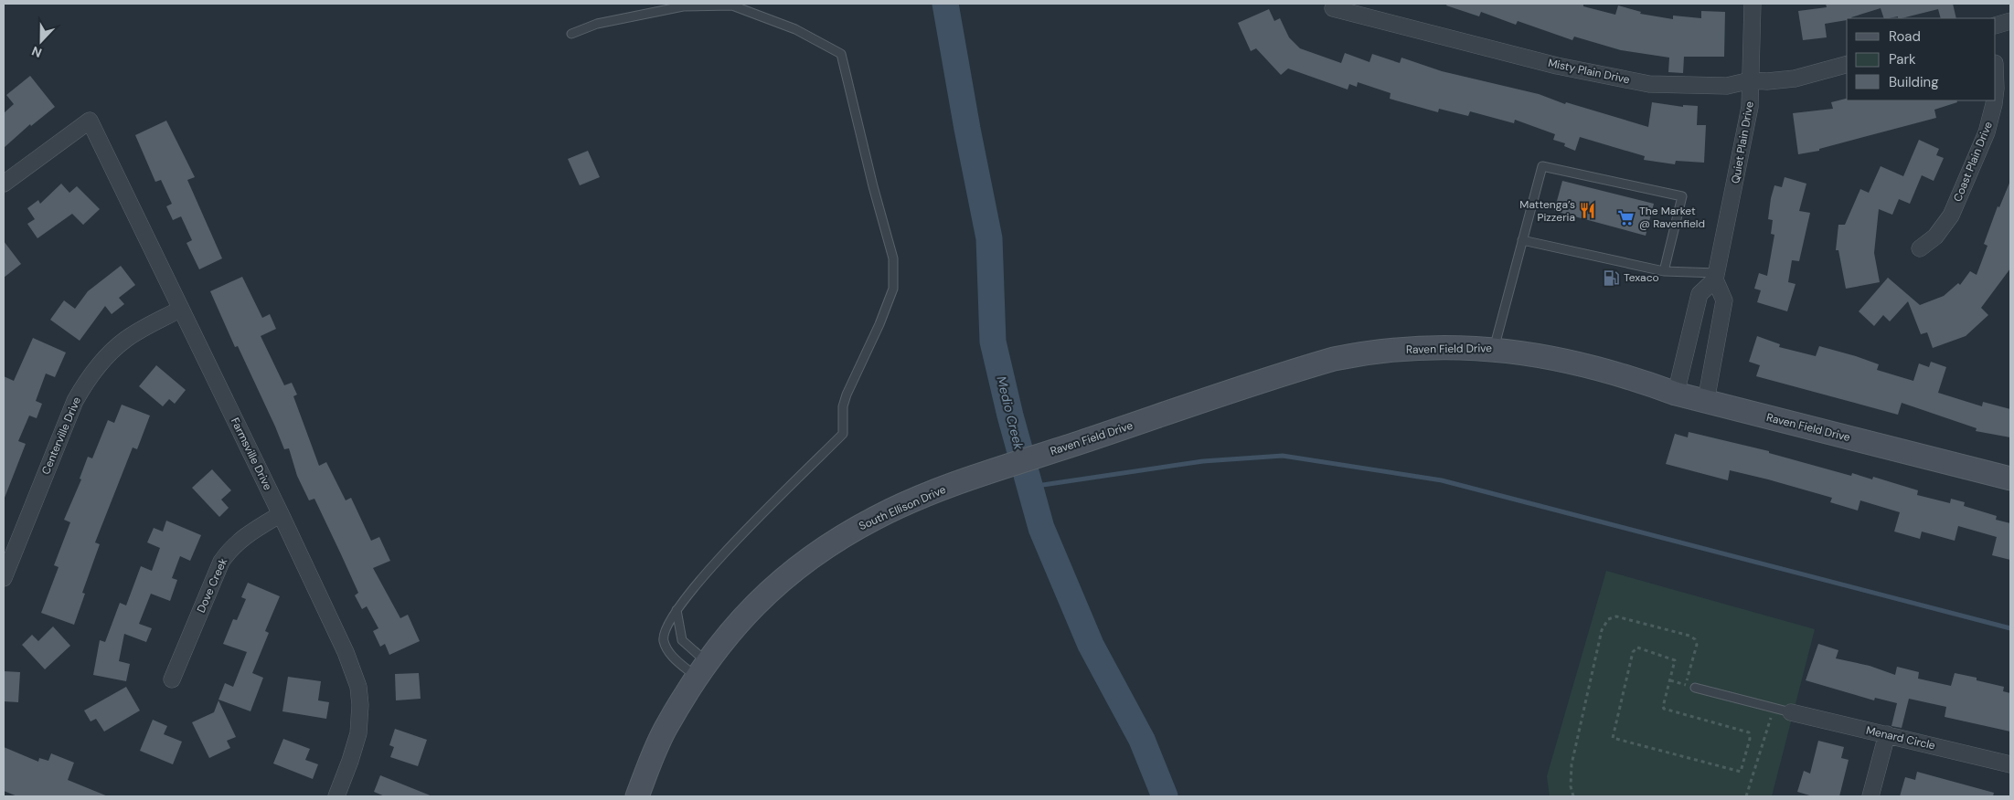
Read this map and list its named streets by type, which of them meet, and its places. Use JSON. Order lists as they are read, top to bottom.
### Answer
{
  "streets": {
    "street": [
      "Misty Plain Drive",
      "Quiet Plain Drive",
      "Coast Plain Drive",
      "Raven Field Drive",
      "Centerville Drive",
      "Farmsville Drive",
      "South Ellison Drive",
      "Dove Creek",
      "Menard Circle"
    ]
  },
  "crossings": [
    ["Misty Plain Drive", "Quiet Plain Drive"],
    ["Raven Field Drive", "South Ellison Drive"],
    ["Centerville Drive", "Farmsville Drive"],
    ["Farmsville Drive", "Dove Creek"]
  ],
  "water": ["Medio Creek"],
  "places": {
    "restaurant": ["Mattenga’s Pizzeria"],
    "supermarket": ["The Market @ Ravenfield"],
    "fuel station": ["Texaco"]
  },
  "legend": ["Road", "Park", "Building"],
  "north": "bottom"
}
